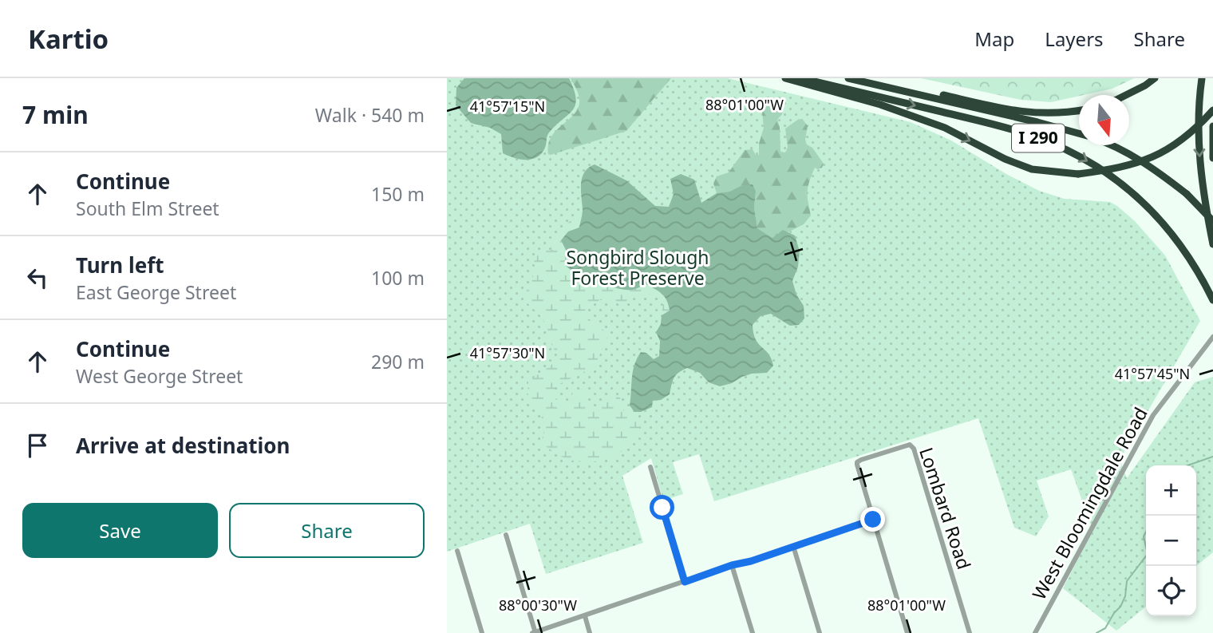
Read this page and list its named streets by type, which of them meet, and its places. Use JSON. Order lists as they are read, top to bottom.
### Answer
{
  "streets": {
    "highway": ["I 290"],
    "street": ["West Bloomingdale Road", "Lombard Road"]
  },
  "parks": ["Songbird Slough Forest Preserve"],
  "north": "bottom",
  "page": {
    "header": "Kartio",
    "nav": ["Map", "Layers", "Share"],
    "heading": ["7 min", "Walk · 540 m"],
    "list": [
      ["Continue", "South Elm Street", "150 m"],
      ["Turn left", "East George Street", "100 m"],
      ["Continue", "West George Street", "290 m"],
      "Arrive at destination"
    ],
    "map_buttons": ["+", "−"],
    "buttons": ["Save", "Share"]
  },
  "coordinates": [
    "88°01'00\"W",
    "41°57'15\"N",
    "41°57'30\"N",
    "41°57'45\"N",
    "88°00'30\"W"
  ]
}
